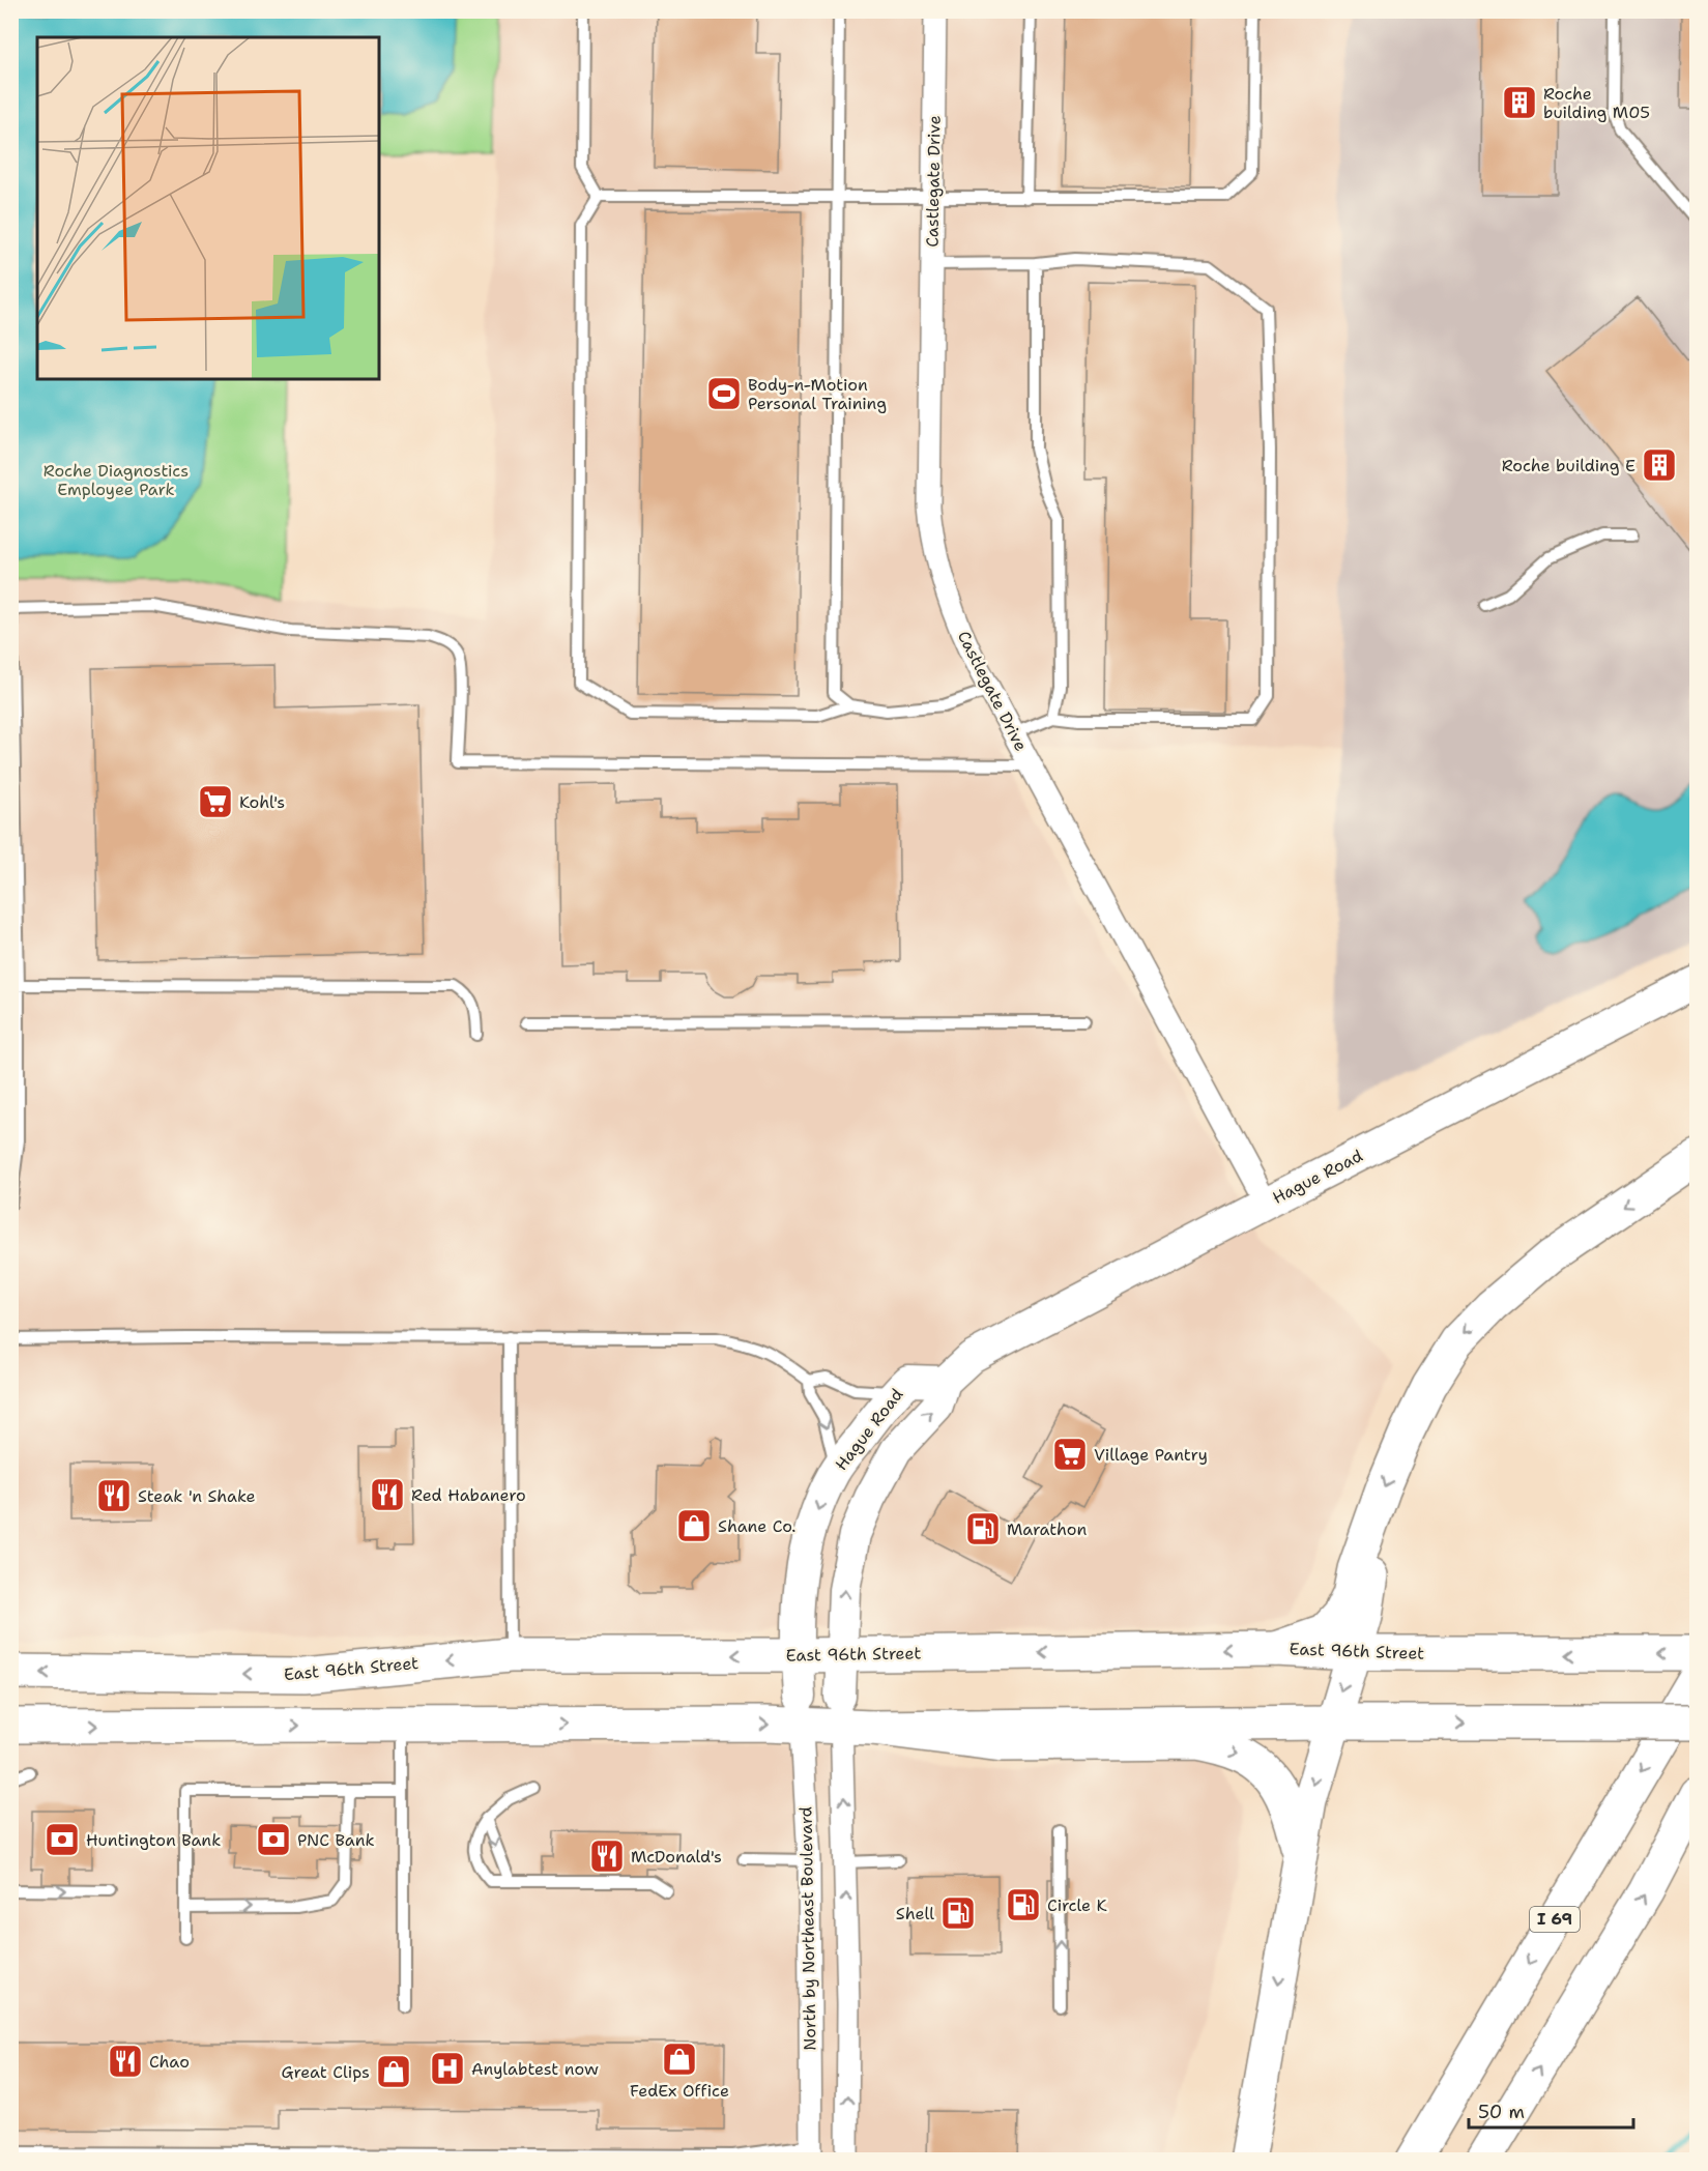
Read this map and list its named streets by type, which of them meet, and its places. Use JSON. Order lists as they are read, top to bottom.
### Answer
{
  "streets": {
    "main road": ["East 96th Street", "I 69"],
    "street": ["Castlegate Drive", "Hague Road", "North by Northeast Boulevard"]
  },
  "crossings": [
    ["Castlegate Drive", "Hague Road"],
    ["Hague Road", "East 96th Street"],
    ["Hague Road", "North by Northeast Boulevard"]
  ],
  "parks": ["Roche Diagnostics Employee Park"],
  "places": {
    "building": ["Roche building M05", "Roche building E"],
    "sports": ["Body-n-Motion Personal Training"],
    "supermarket": ["Kohl's", "Village Pantry"],
    "restaurant": [
      "Red Habanero",
      "Steak 'n Shake",
      "McDonald's",
      "Chao"
    ],
    "shop": ["Shane Co.", "FedEx Office", "Great Clips"],
    "fuel station": ["Marathon", "Circle K", "Shell"],
    "bank": ["Huntington Bank", "PNC Bank"],
    "hospital": ["Anylabtest now"]
  },
  "scale_bar": "50 m"
}
